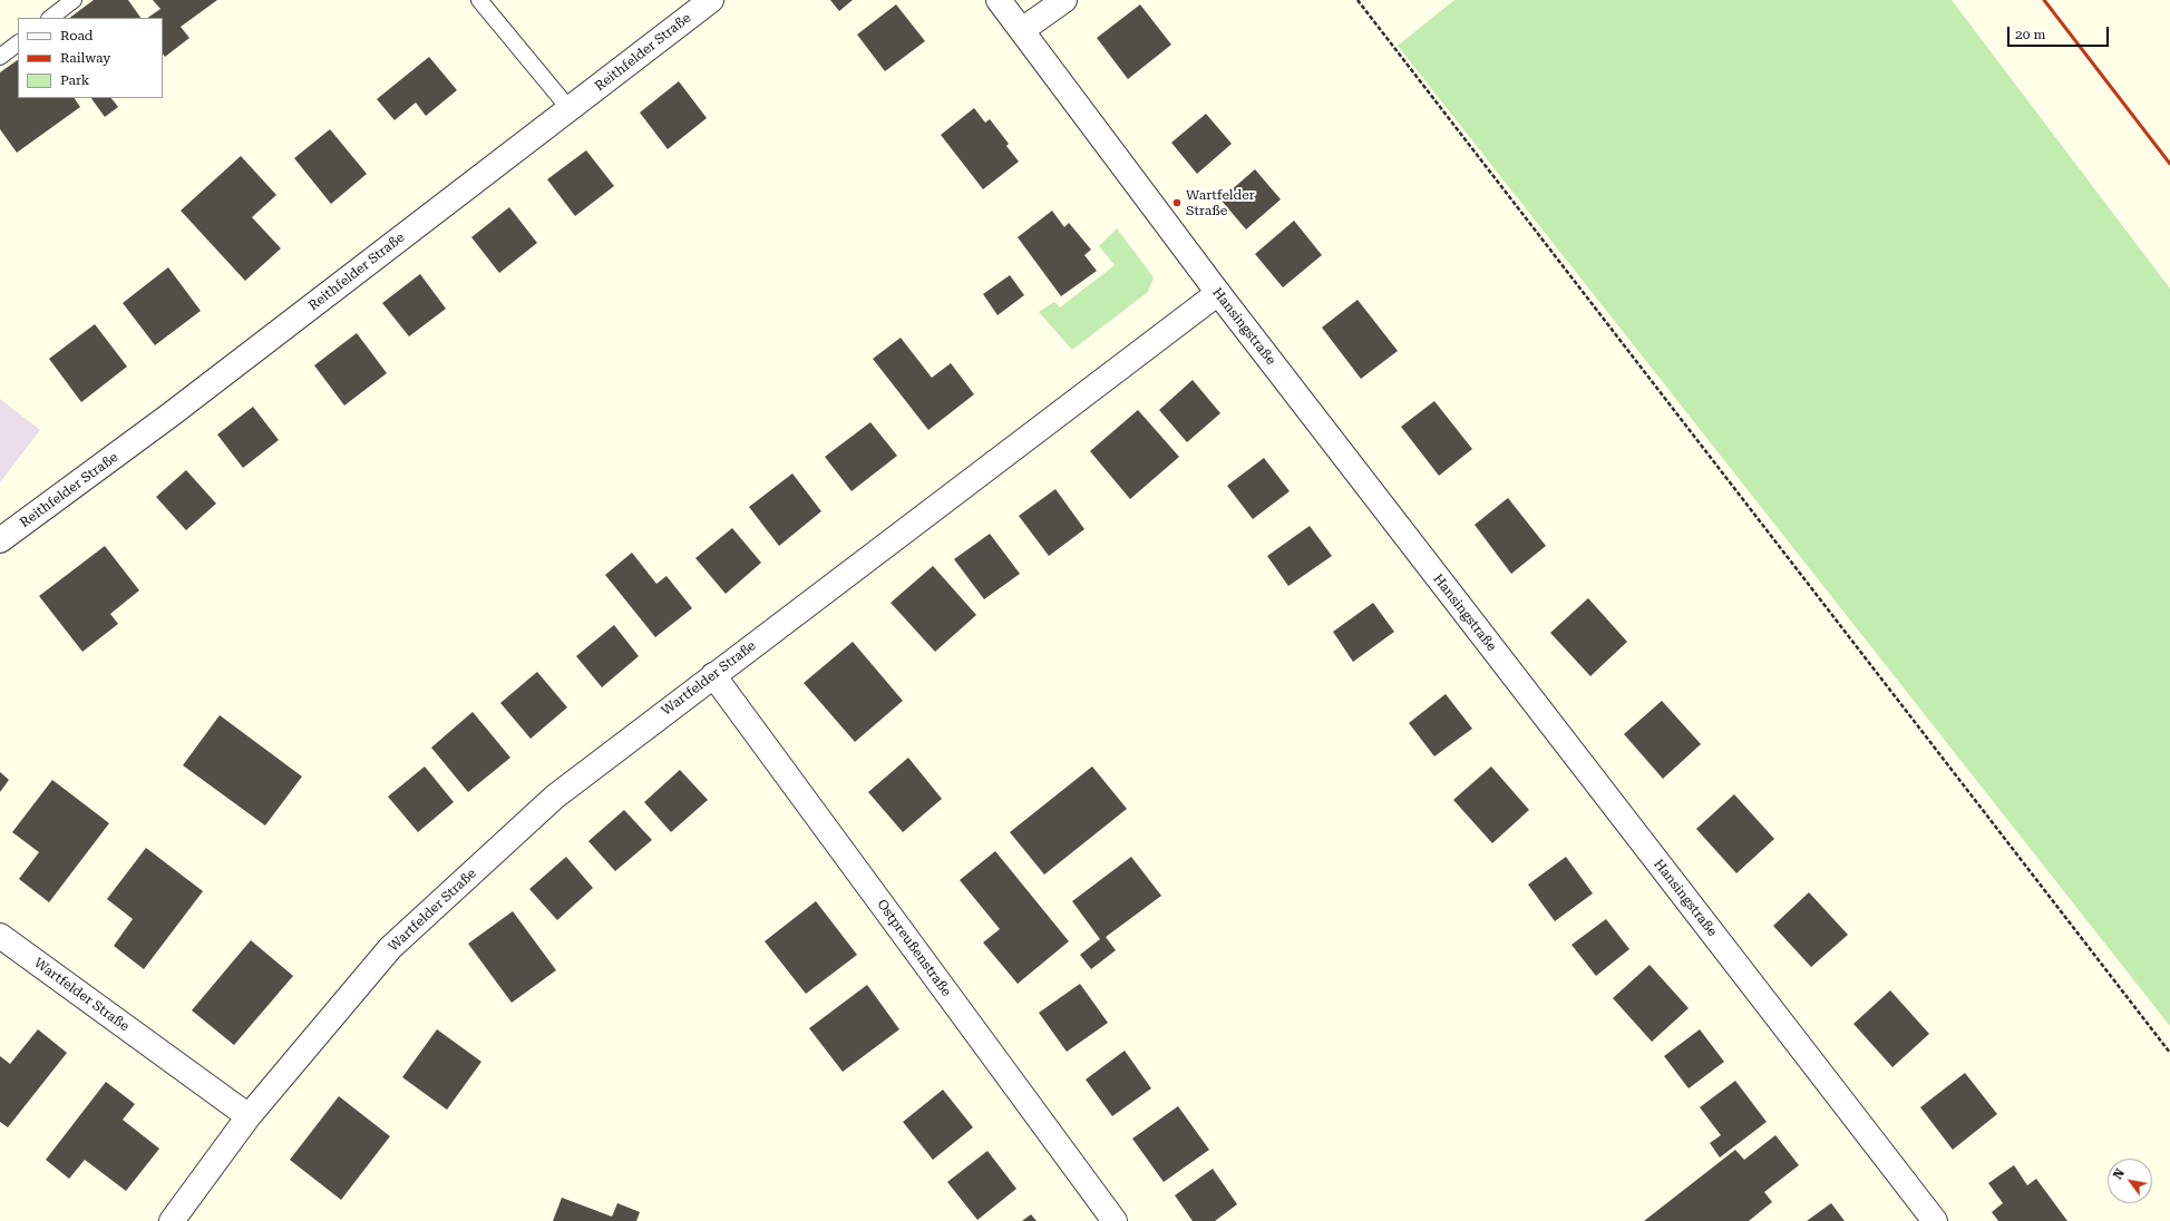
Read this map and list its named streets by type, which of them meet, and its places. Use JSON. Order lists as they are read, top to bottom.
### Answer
{
  "streets": {
    "street": [
      "Reithfelder Straße",
      "Hansingstraße",
      "Wartfelder Straße",
      "Ostpreußenstraße"
    ]
  },
  "crossings": [
    ["Hansingstraße", "Wartfelder Straße"],
    ["Wartfelder Straße", "Ostpreußenstraße"]
  ],
  "places": ["Wartfelder Straße"],
  "legend": ["Road", "Railway", "Park"],
  "scale_bar": "20 m",
  "north": "top left"
}
